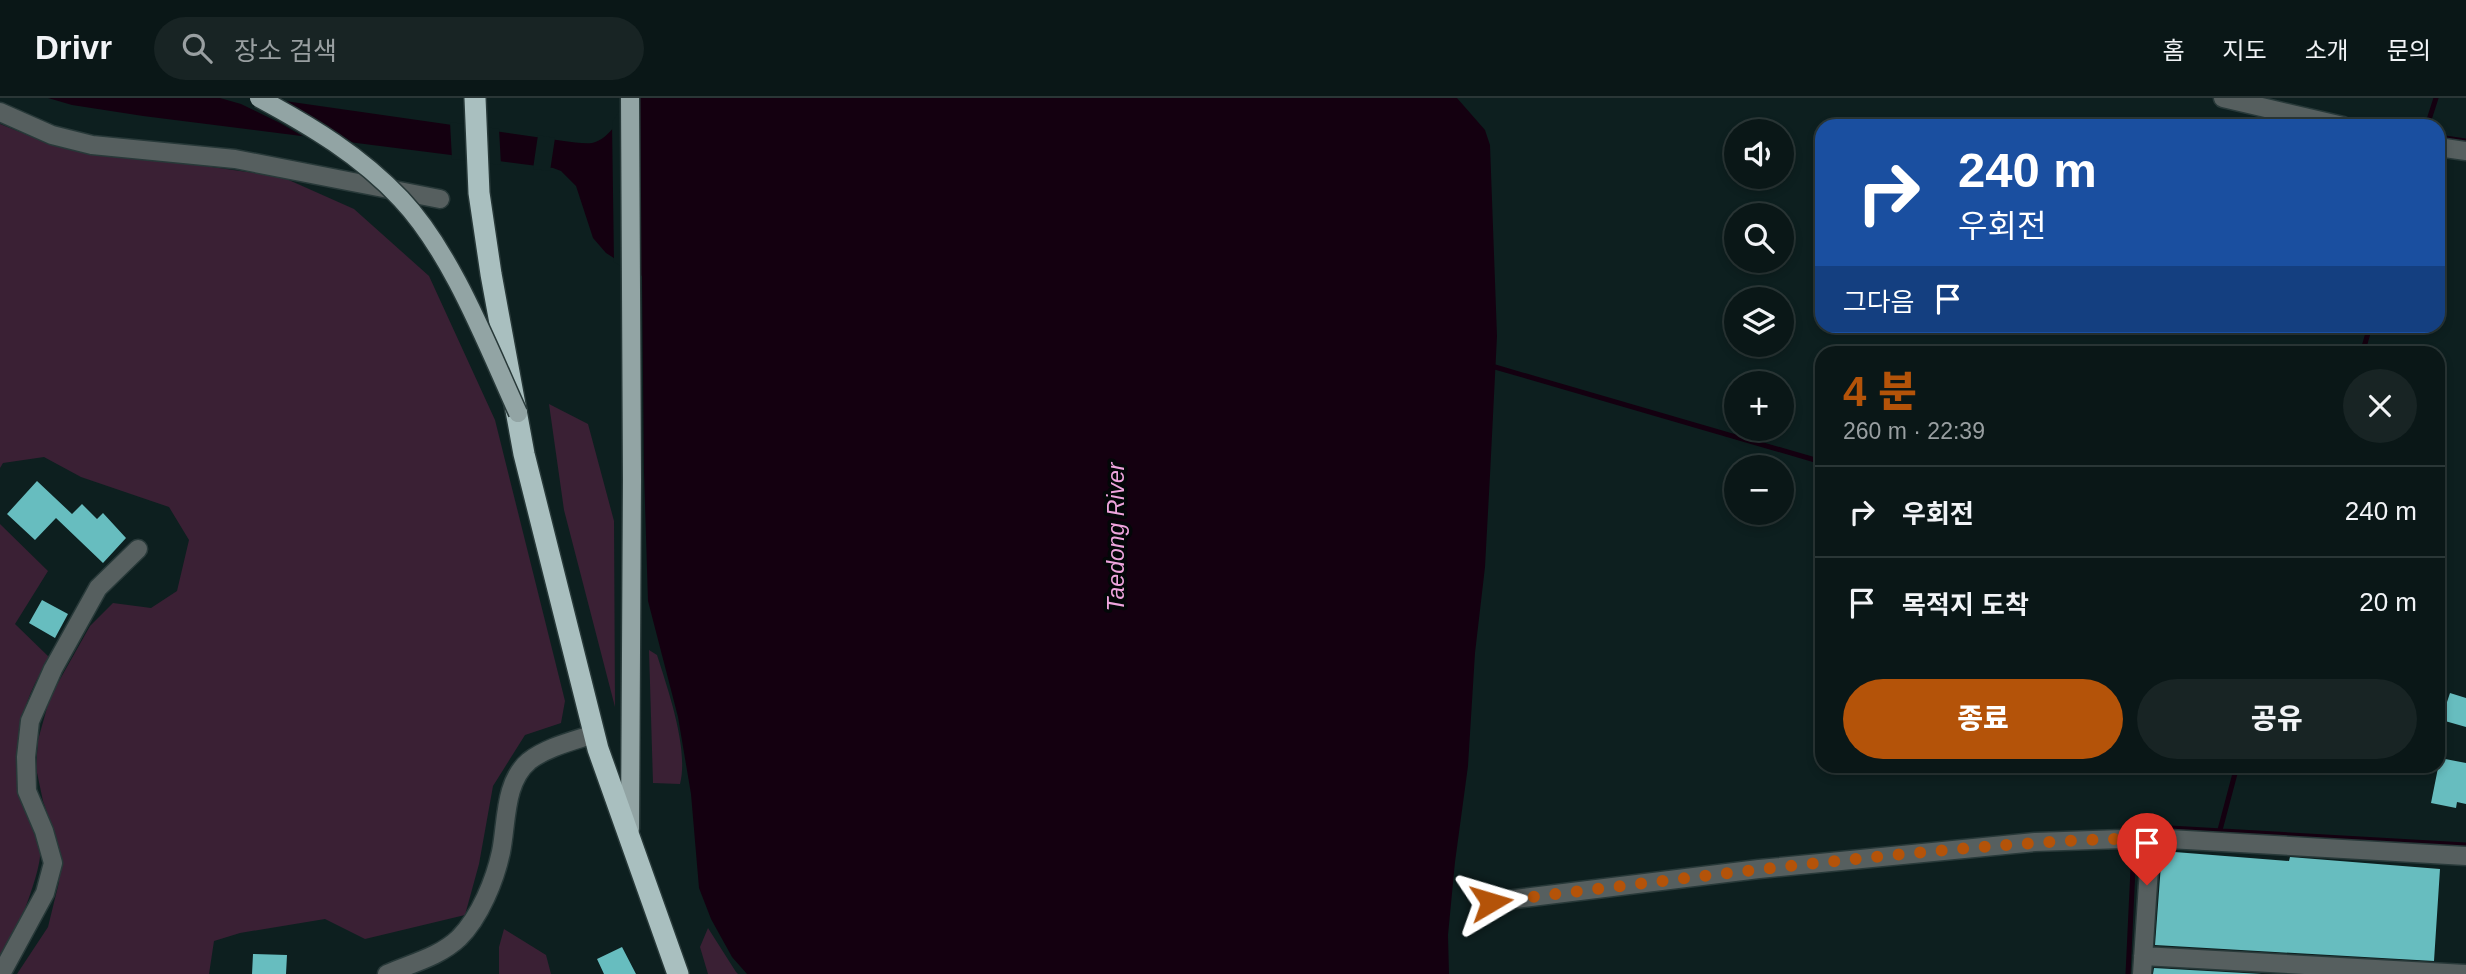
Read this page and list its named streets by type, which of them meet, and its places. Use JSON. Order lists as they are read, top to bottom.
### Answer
{
  "water": ["Taedong River"],
  "page": {
    "header": "Drivr",
    "search": "장소 검색",
    "nav": [
      "홈",
      "지도",
      "소개",
      "문의"
    ],
    "map_buttons": ["+", "−"],
    "turn": ["240 m", "우회전"],
    "then": "그다음",
    "heading": ["4 분", "260 m · 22:39"],
    "list": [
      {
        "name": "우회전",
        "value": "240 m"
      },
      {
        "name": "목적지 도착",
        "value": "20 m"
      }
    ],
    "buttons": ["종료", "공유"]
  }
}
